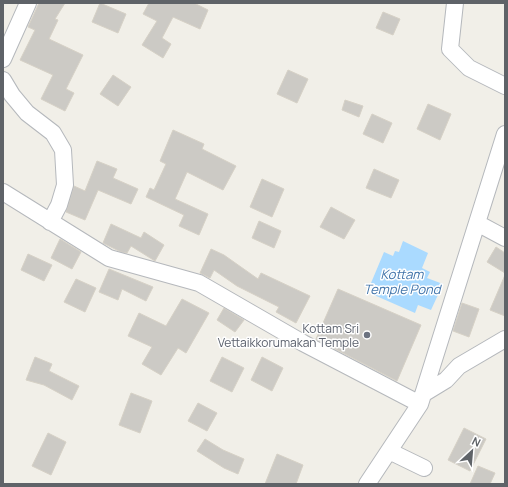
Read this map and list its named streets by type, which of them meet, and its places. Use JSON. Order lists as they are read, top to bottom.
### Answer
{
  "water": ["Kottam Temple Pond"],
  "places": ["Kottam Sri Vettaikkorumakan Temple"],
  "north": "top right"
}
